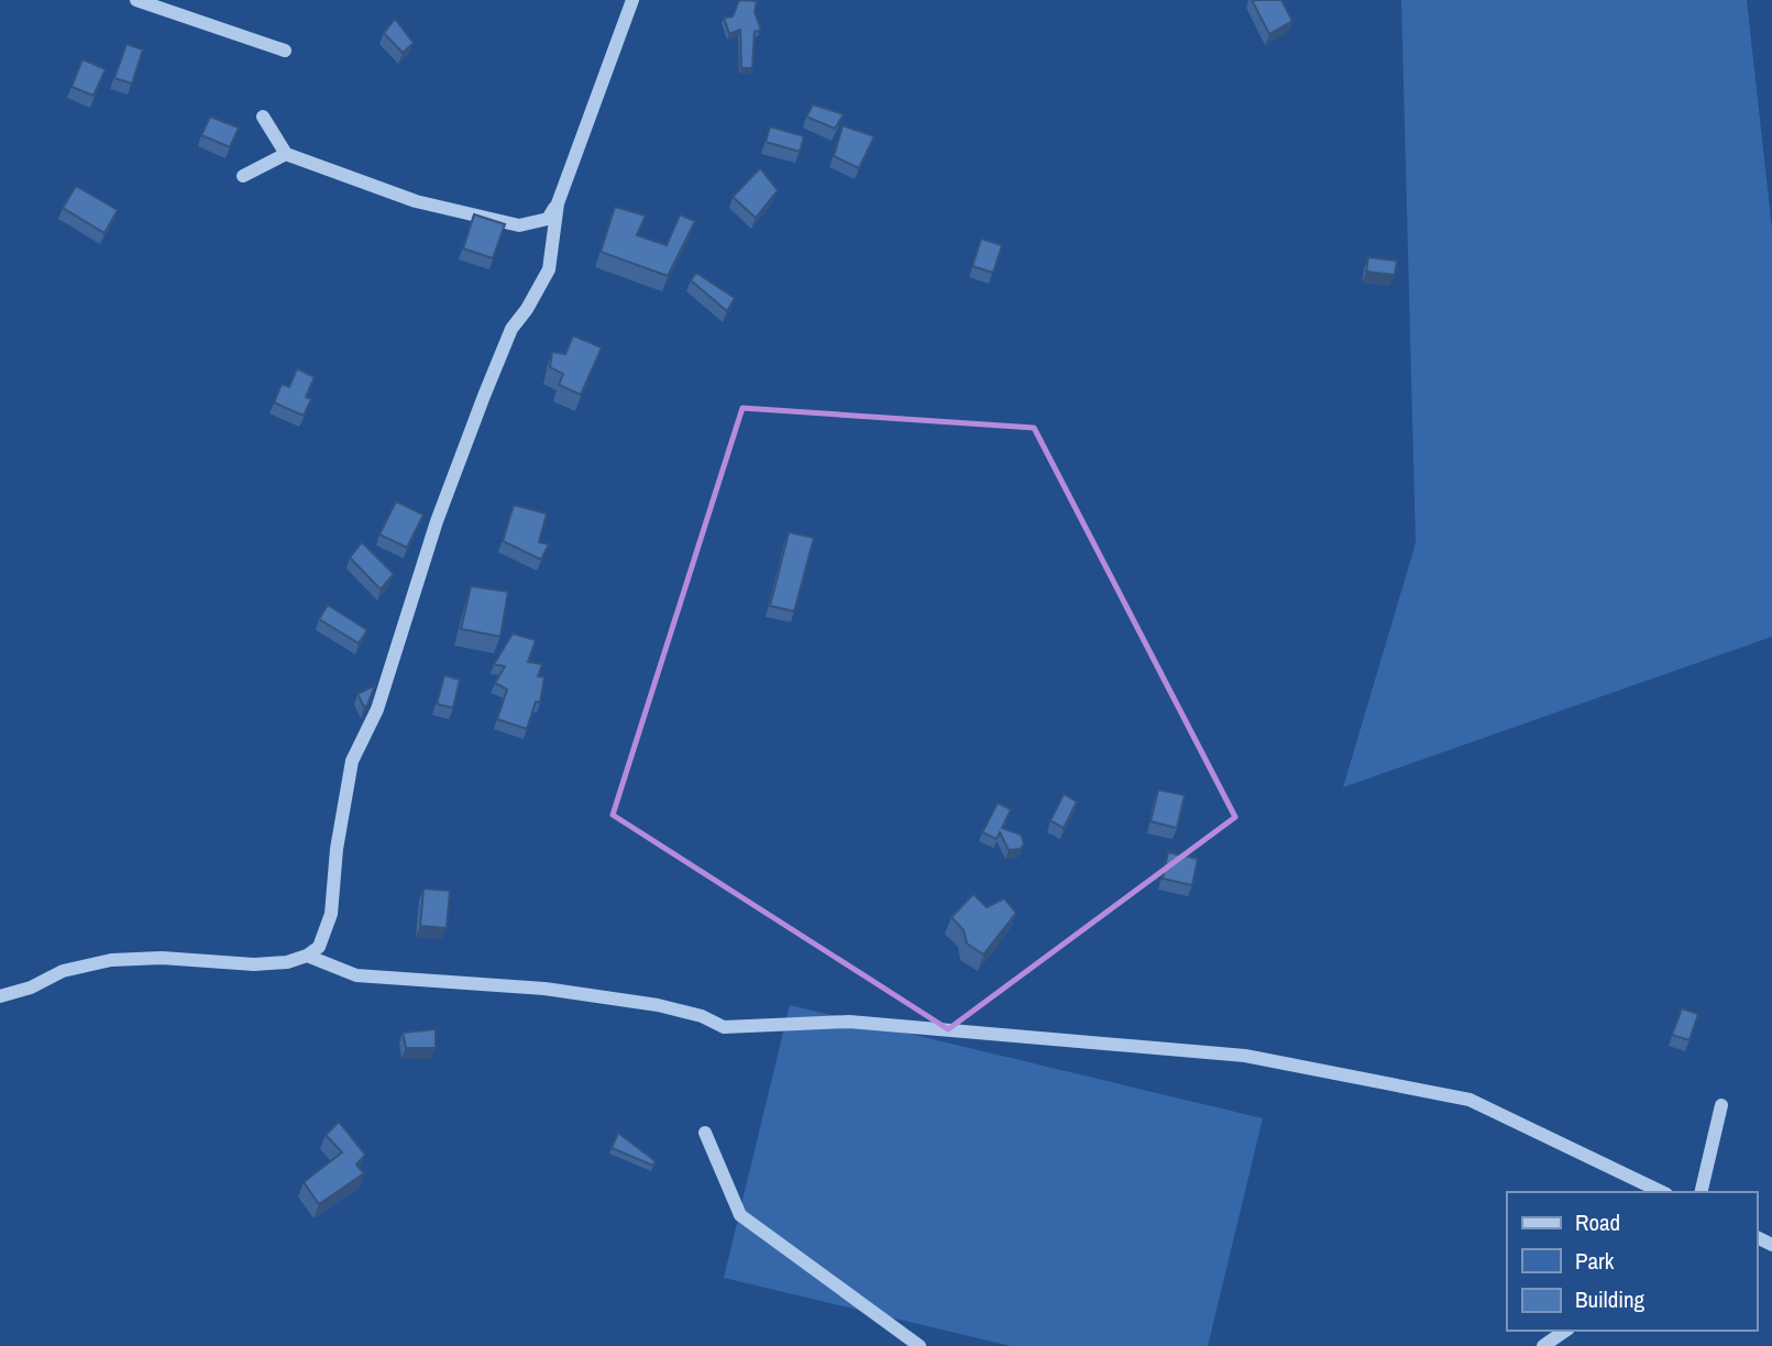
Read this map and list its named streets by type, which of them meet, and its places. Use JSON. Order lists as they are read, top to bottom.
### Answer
{
  "legend": ["Road", "Park", "Building"]
}
